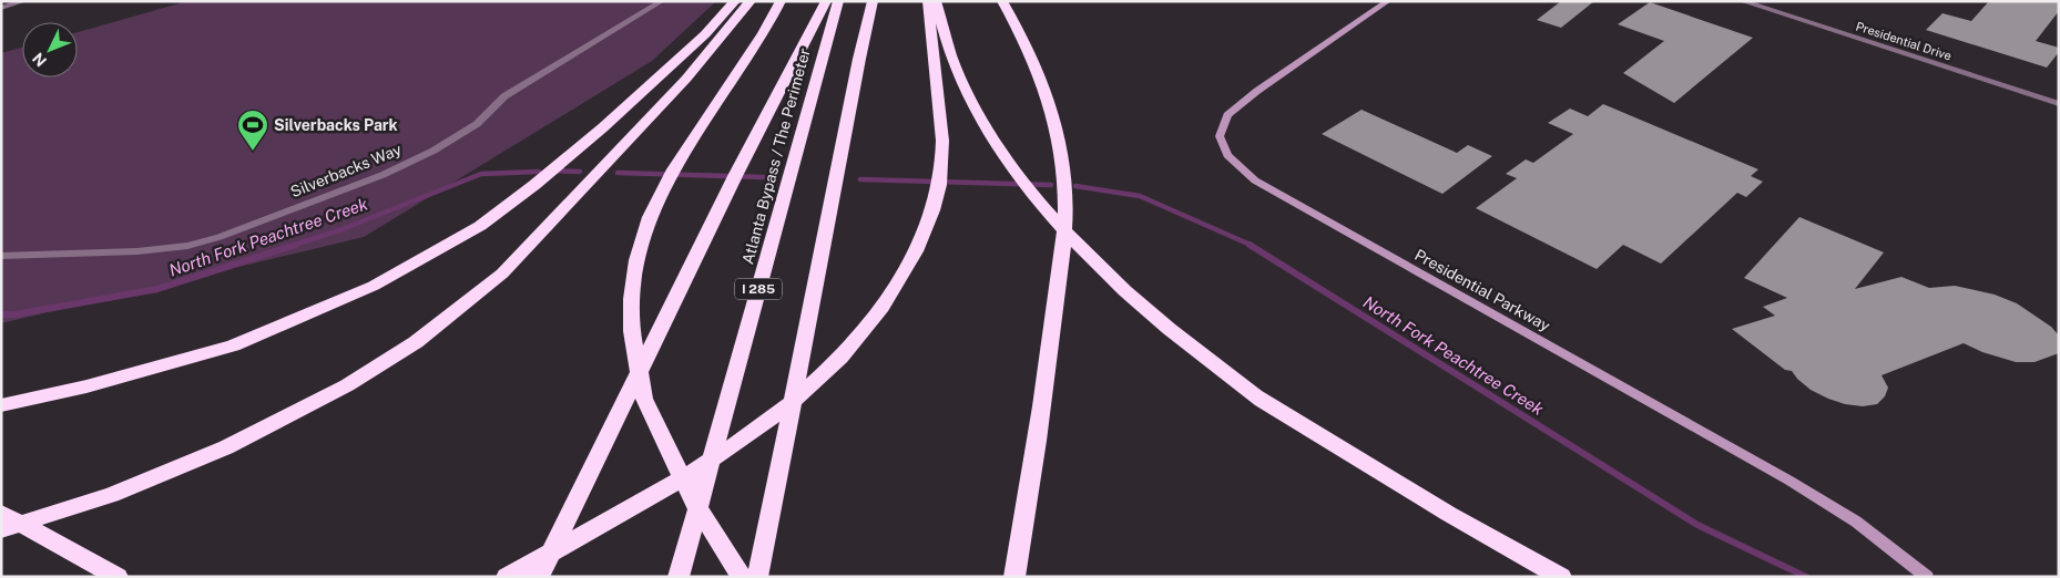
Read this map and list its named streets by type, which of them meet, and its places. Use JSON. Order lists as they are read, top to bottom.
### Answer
{
  "streets": {
    "highway": ["Atlanta Bypass / The Perimeter", "I 285"],
    "street": ["Presidential Drive", "Silverbacks Way", "Presidential Parkway"]
  },
  "water": ["North Fork Peachtree Creek"],
  "places": {
    "sports": ["Silverbacks Park"]
  },
  "north": "bottom left"
}
